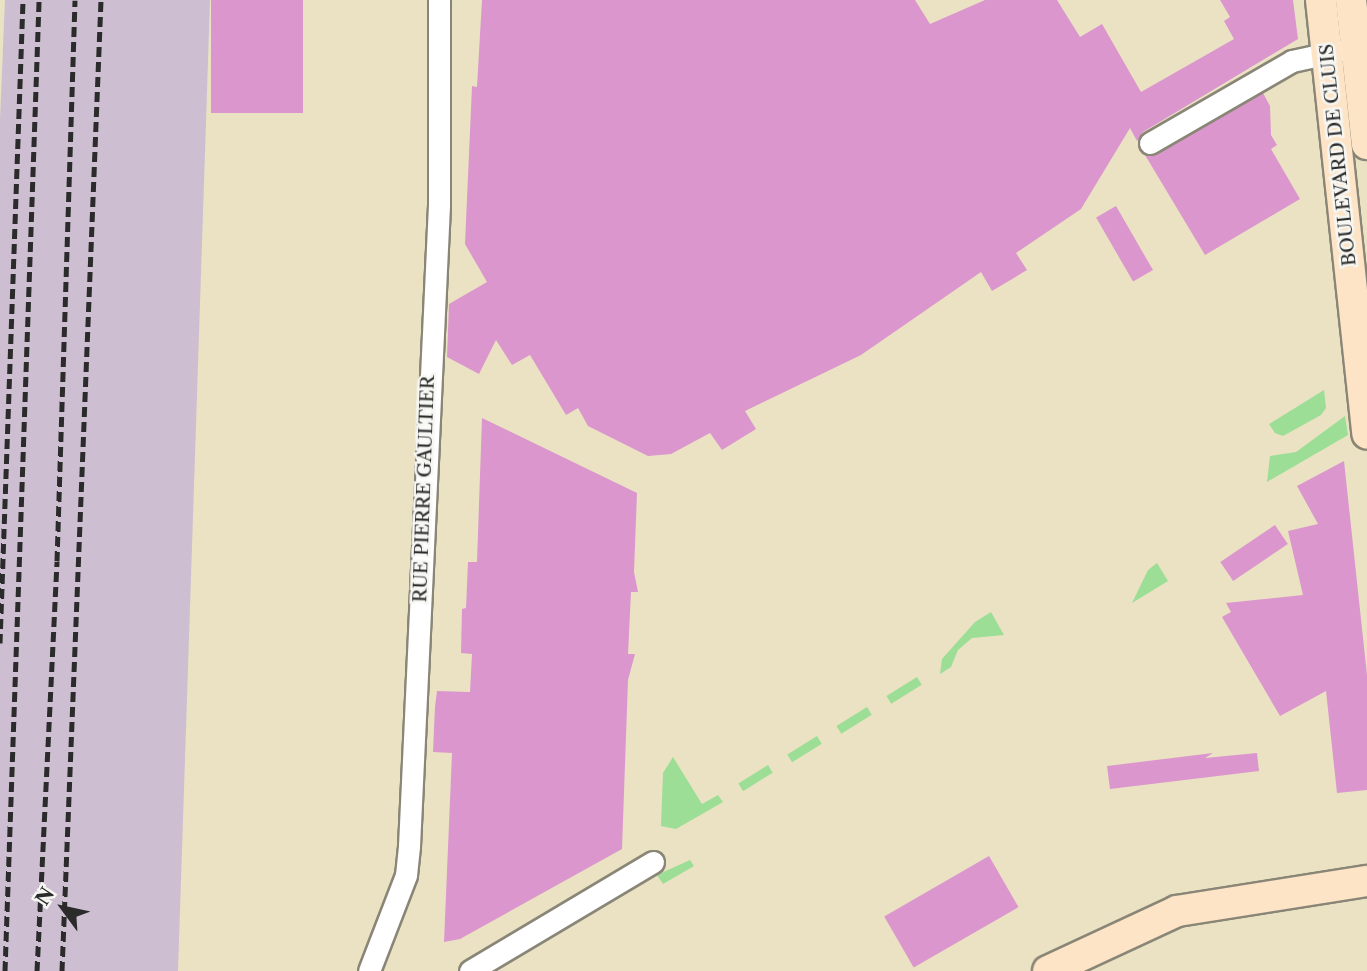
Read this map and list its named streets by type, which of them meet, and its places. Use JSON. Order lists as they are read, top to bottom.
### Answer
{
  "streets": {
    "main road": ["BOULEVARD DE CLUIS"],
    "street": ["RUE PIERRE GAULTIER"]
  },
  "north": "top left"
}
